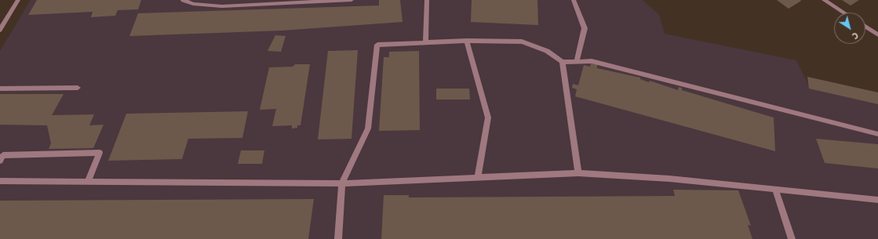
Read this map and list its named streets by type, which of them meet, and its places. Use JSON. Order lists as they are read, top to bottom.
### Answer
{
  "north": "bottom right"
}
